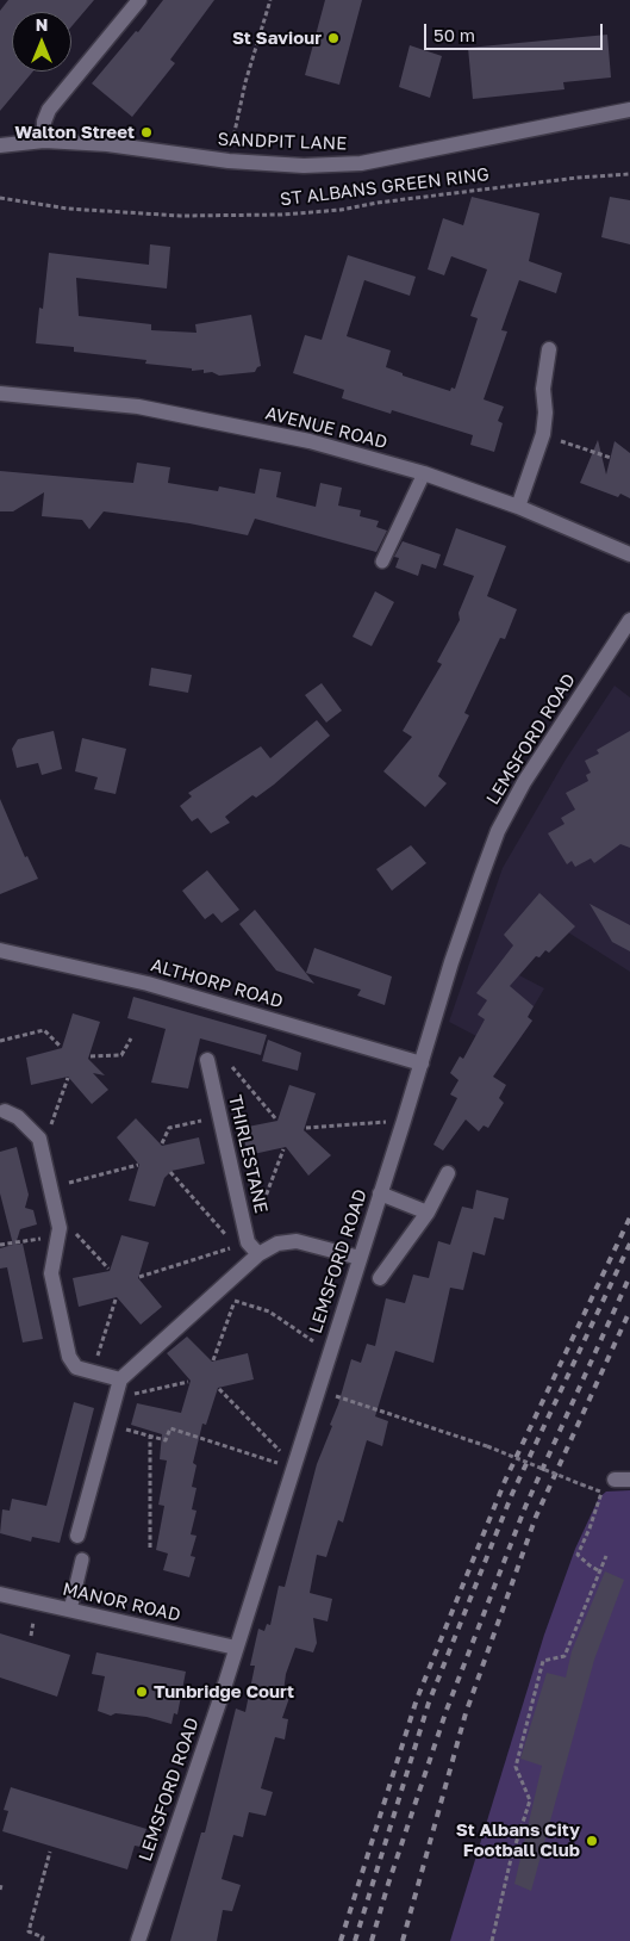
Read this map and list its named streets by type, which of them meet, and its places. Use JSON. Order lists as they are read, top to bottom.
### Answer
{
  "streets": {
    "street": [
      "SANDPIT LANE",
      "AVENUE ROAD",
      "LEMSFORD ROAD",
      "ALTHORP ROAD",
      "THIRLESTANE",
      "MANOR ROAD"
    ],
    "path": ["ST ALBANS GREEN RING"]
  },
  "crossings": [
    ["LEMSFORD ROAD", "ALTHORP ROAD"],
    ["LEMSFORD ROAD", "MANOR ROAD"]
  ],
  "places": [
    "St Saviour",
    "Walton Street",
    "Tunbridge Court",
    "St Albans City Football Club"
  ],
  "scale_bar": "50 m",
  "north": "top"
}
